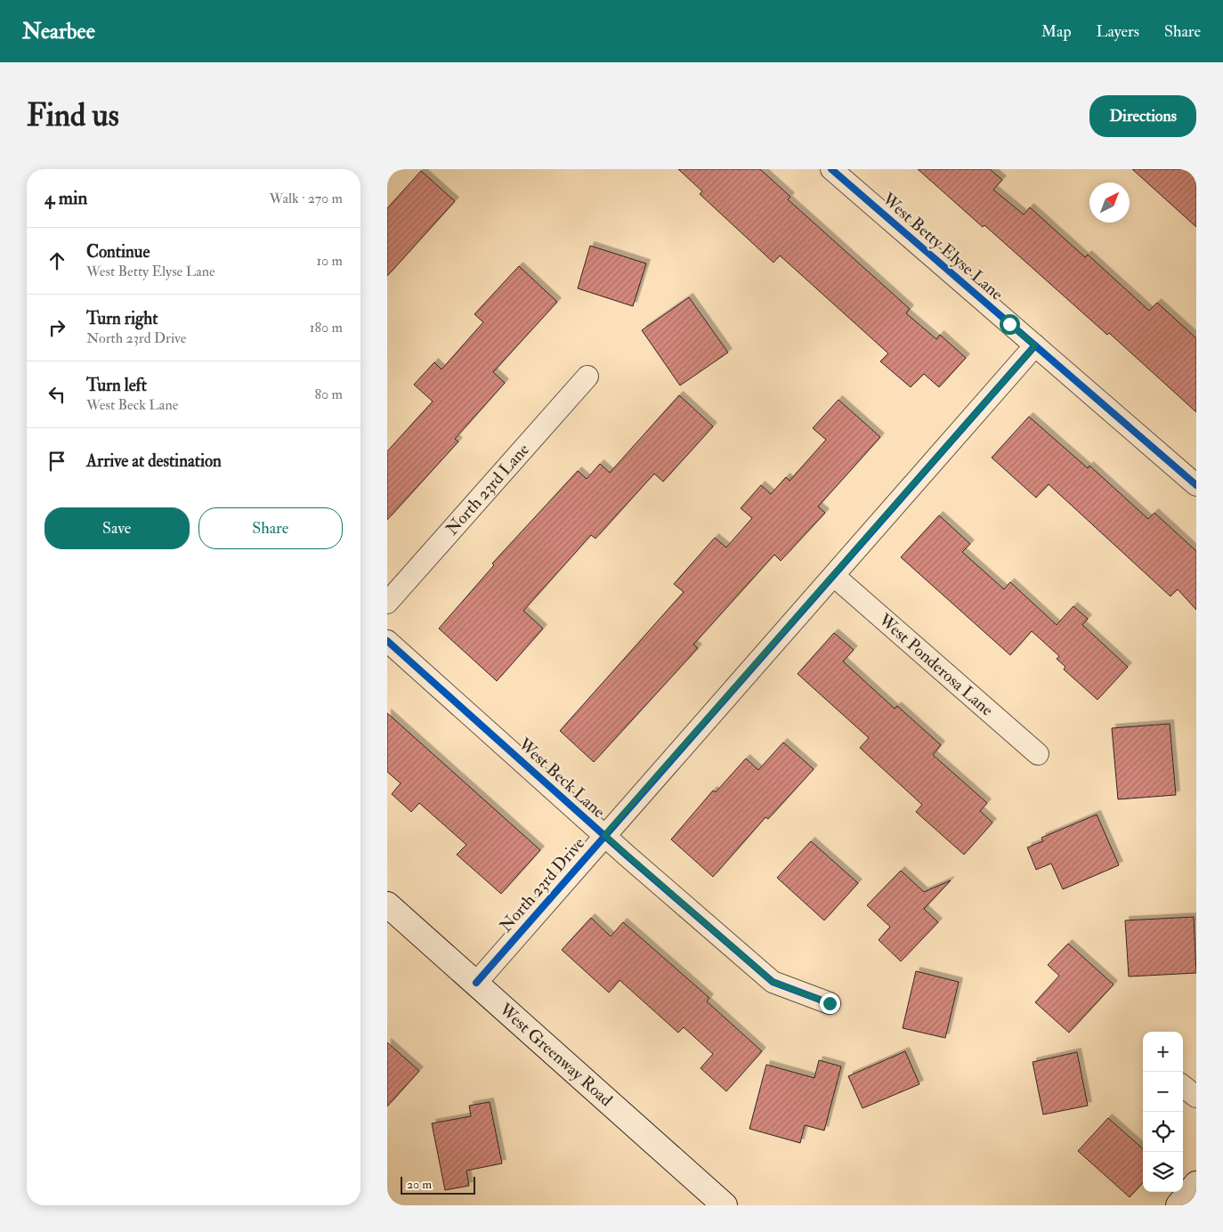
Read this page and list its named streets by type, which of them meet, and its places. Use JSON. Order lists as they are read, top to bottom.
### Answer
{
  "streets": {
    "main road": ["West Greenway Road"],
    "street": [
      "West Betty Elyse Lane",
      "North 23rd Lane",
      "West Ponderosa Lane",
      "West Beck Lane",
      "North 23rd Drive"
    ]
  },
  "crossings": [
    ["West Betty Elyse Lane", "North 23rd Drive"],
    ["West Ponderosa Lane", "North 23rd Drive"],
    ["West Beck Lane", "North 23rd Drive"],
    ["North 23rd Drive", "West Greenway Road"]
  ],
  "scale_bar": "20 m",
  "north": "top right",
  "page": {
    "header": "Nearbee",
    "nav": ["Map", "Layers", "Share"],
    "buttons": [
      "Directions",
      ["Save", "Share"]
    ],
    "title": "Find us",
    "heading": ["4 min", "Walk · 270 m"],
    "list": [
      ["Continue", "West Betty Elyse Lane", "10 m"],
      ["Turn right", "North 23rd Drive", "180 m"],
      ["Turn left", "West Beck Lane", "80 m"],
      "Arrive at destination"
    ],
    "map_buttons": ["+", "−"],
    "scale": "20 m"
  }
}
